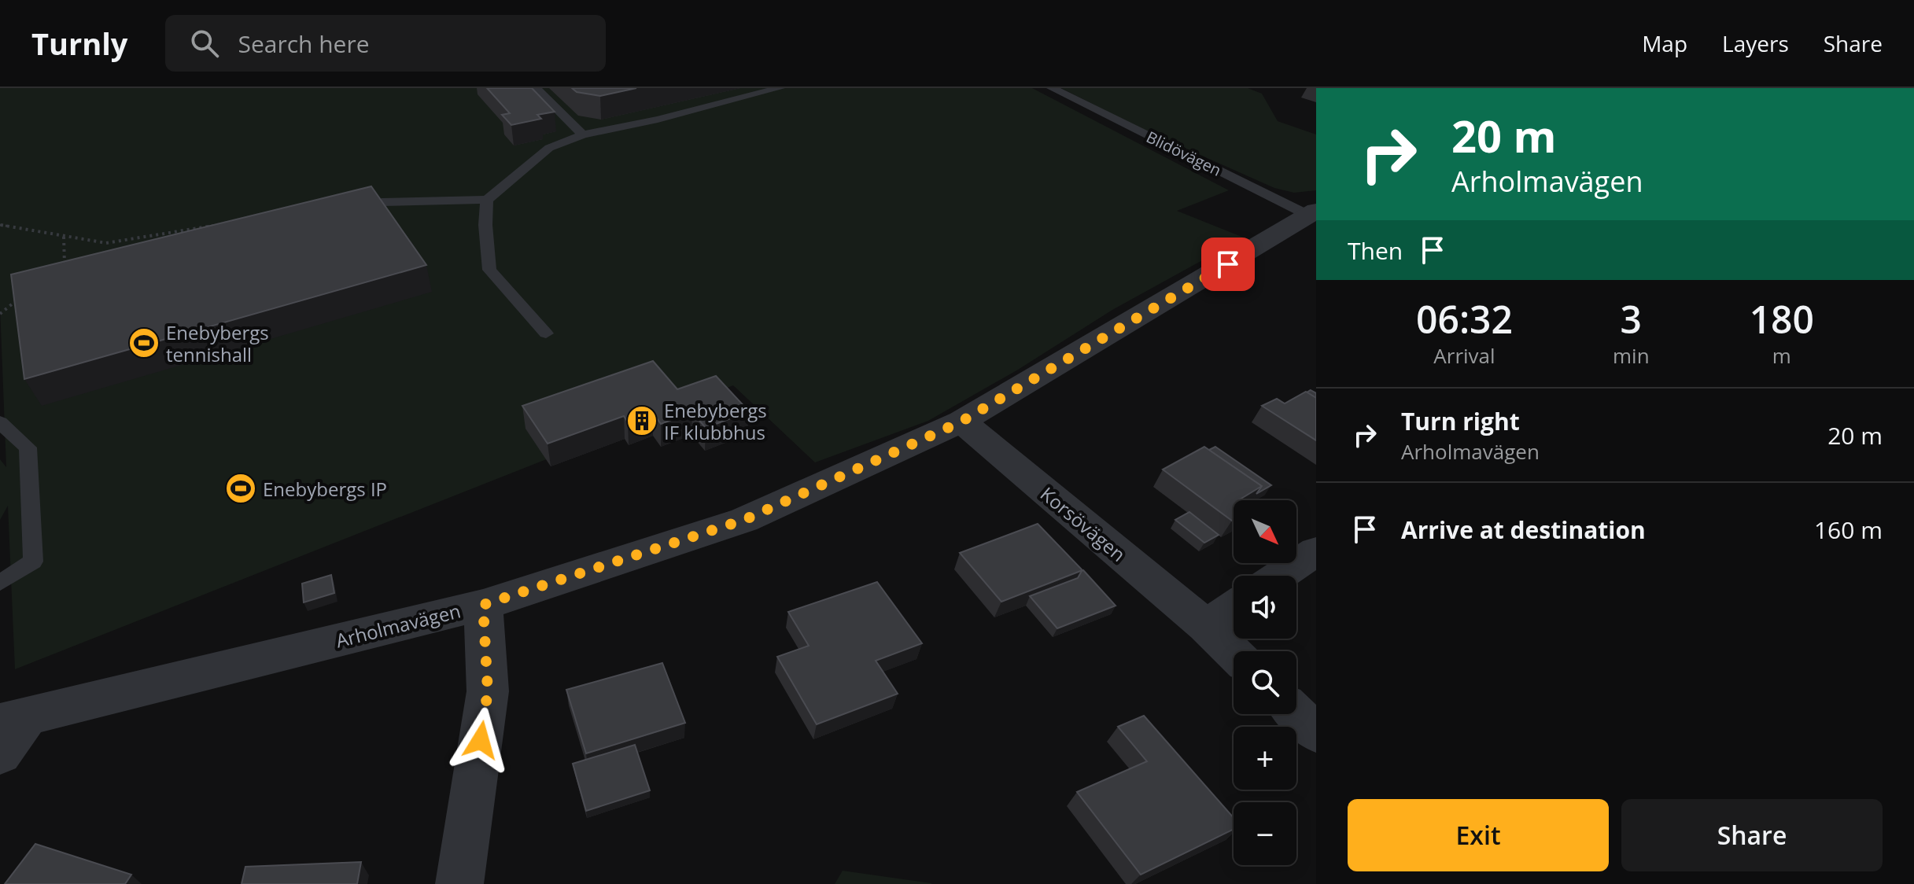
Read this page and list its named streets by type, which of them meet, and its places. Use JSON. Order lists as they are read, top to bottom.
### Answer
{
  "streets": {
    "street": ["Korsövägen", "Arholmavägen"],
    "lane": ["Blidövägen"]
  },
  "crossings": [
    ["Blidövägen", "Arholmavägen"],
    ["Korsövägen", "Arholmavägen"]
  ],
  "places": {
    "sports": ["Enebybergs tennishall", "Enebybergs IP"],
    "building": ["Enebybergs IF klubbhus"]
  },
  "north": "bottom right",
  "page": {
    "header": "Turnly",
    "search": "Search here",
    "nav": ["Map", "Layers", "Share"],
    "turn": ["20 m", "Arholmavägen"],
    "then": "Then",
    "eta": [
      "06:32",
      "Arrival",
      "3",
      "min",
      "180",
      "m"
    ],
    "list": [
      {
        "name": "Turn right",
        "note": "Arholmavägen",
        "value": "20 m"
      },
      {
        "name": "Arrive at destination",
        "value": "160 m"
      }
    ],
    "map_buttons": ["+", "−"],
    "buttons": ["Exit", "Share"]
  }
}
